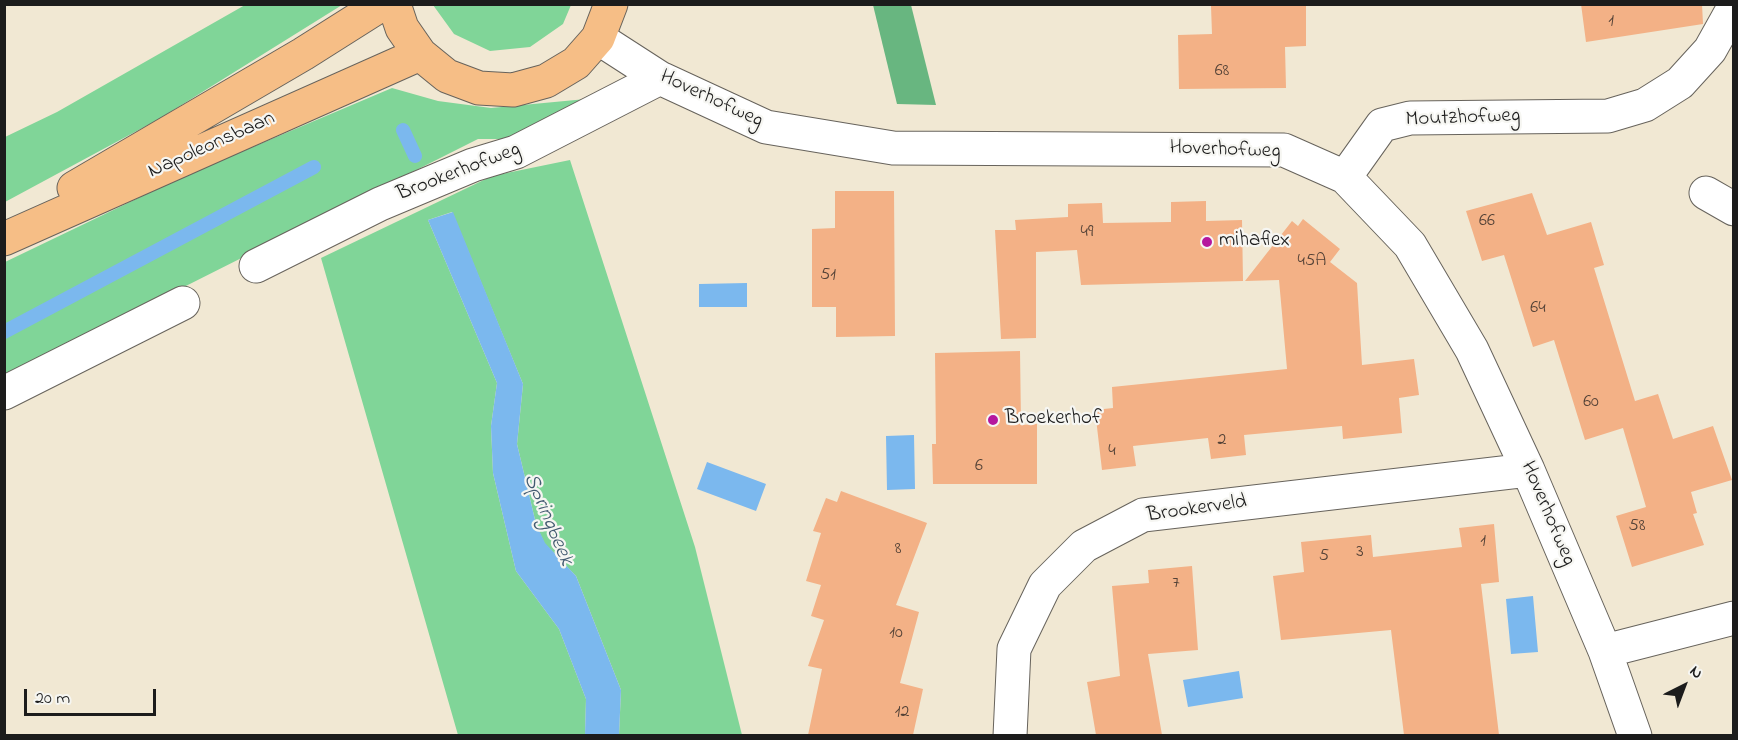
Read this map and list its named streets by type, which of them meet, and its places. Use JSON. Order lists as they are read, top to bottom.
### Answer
{
  "streets": {
    "main road": ["Napoleonsbaan"],
    "street": [
      "Hoverhofweg",
      "Moutzhofweg",
      "Brookerhofweg",
      "Brookerveld"
    ]
  },
  "crossings": [
    ["Hoverhofweg", "Moutzhofweg"],
    ["Hoverhofweg", "Brookerhofweg"],
    ["Hoverhofweg", "Brookerveld"]
  ],
  "water": ["Springbeek"],
  "places": ["mihaflex", "Broekerhof"],
  "house_numbers": [
    "1",
    "68",
    "66",
    "49",
    "45A",
    "51",
    "64",
    "60",
    "2",
    "4",
    "6",
    "58",
    "1",
    "8",
    "3",
    "5",
    "7",
    "10",
    "12"
  ],
  "scale_bar": "20 m",
  "north": "top right"
}
